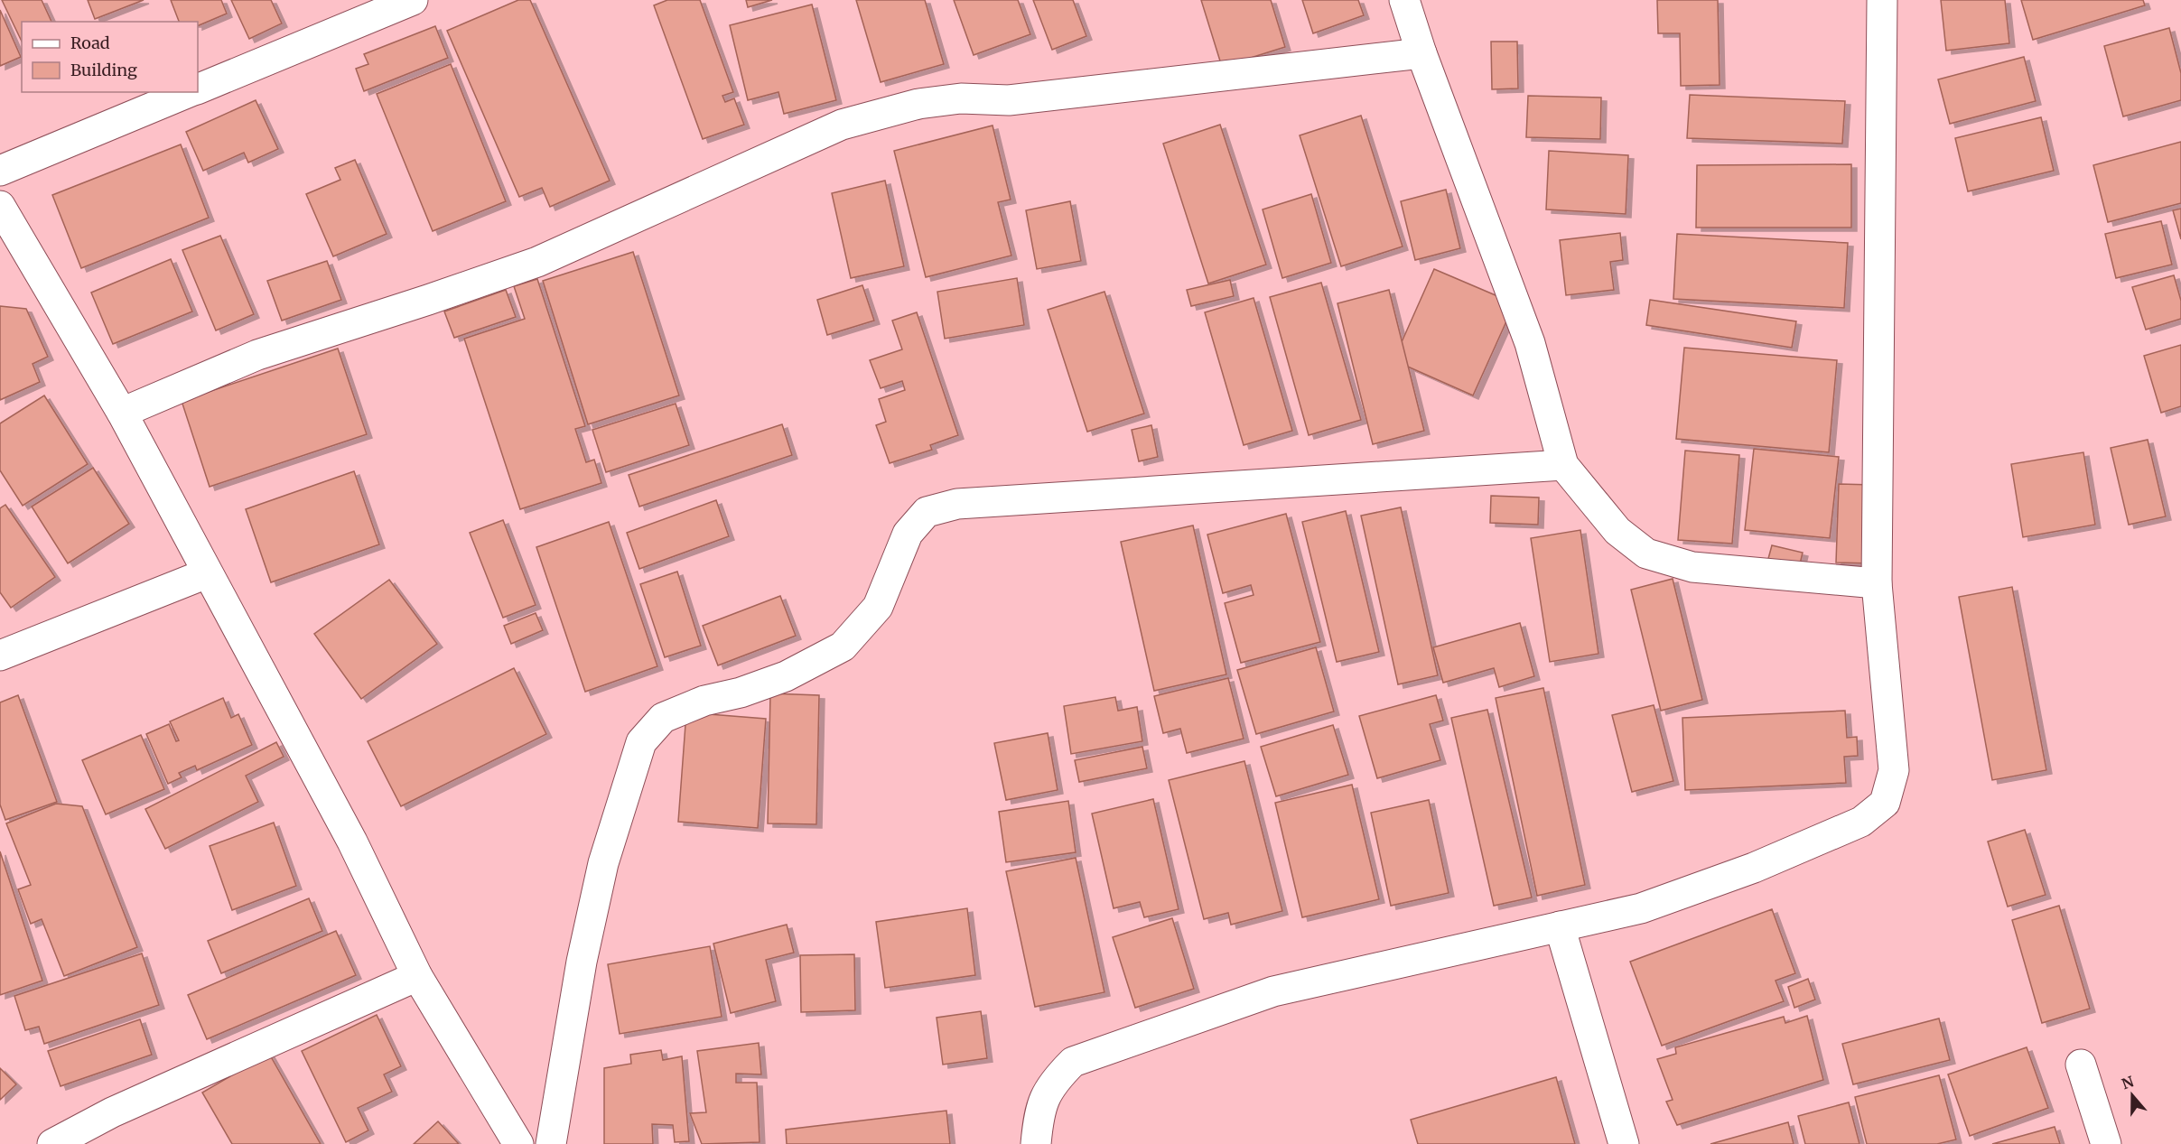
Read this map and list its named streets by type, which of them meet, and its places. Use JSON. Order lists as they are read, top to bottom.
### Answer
{
  "legend": ["Road", "Building"],
  "north": "top"
}
